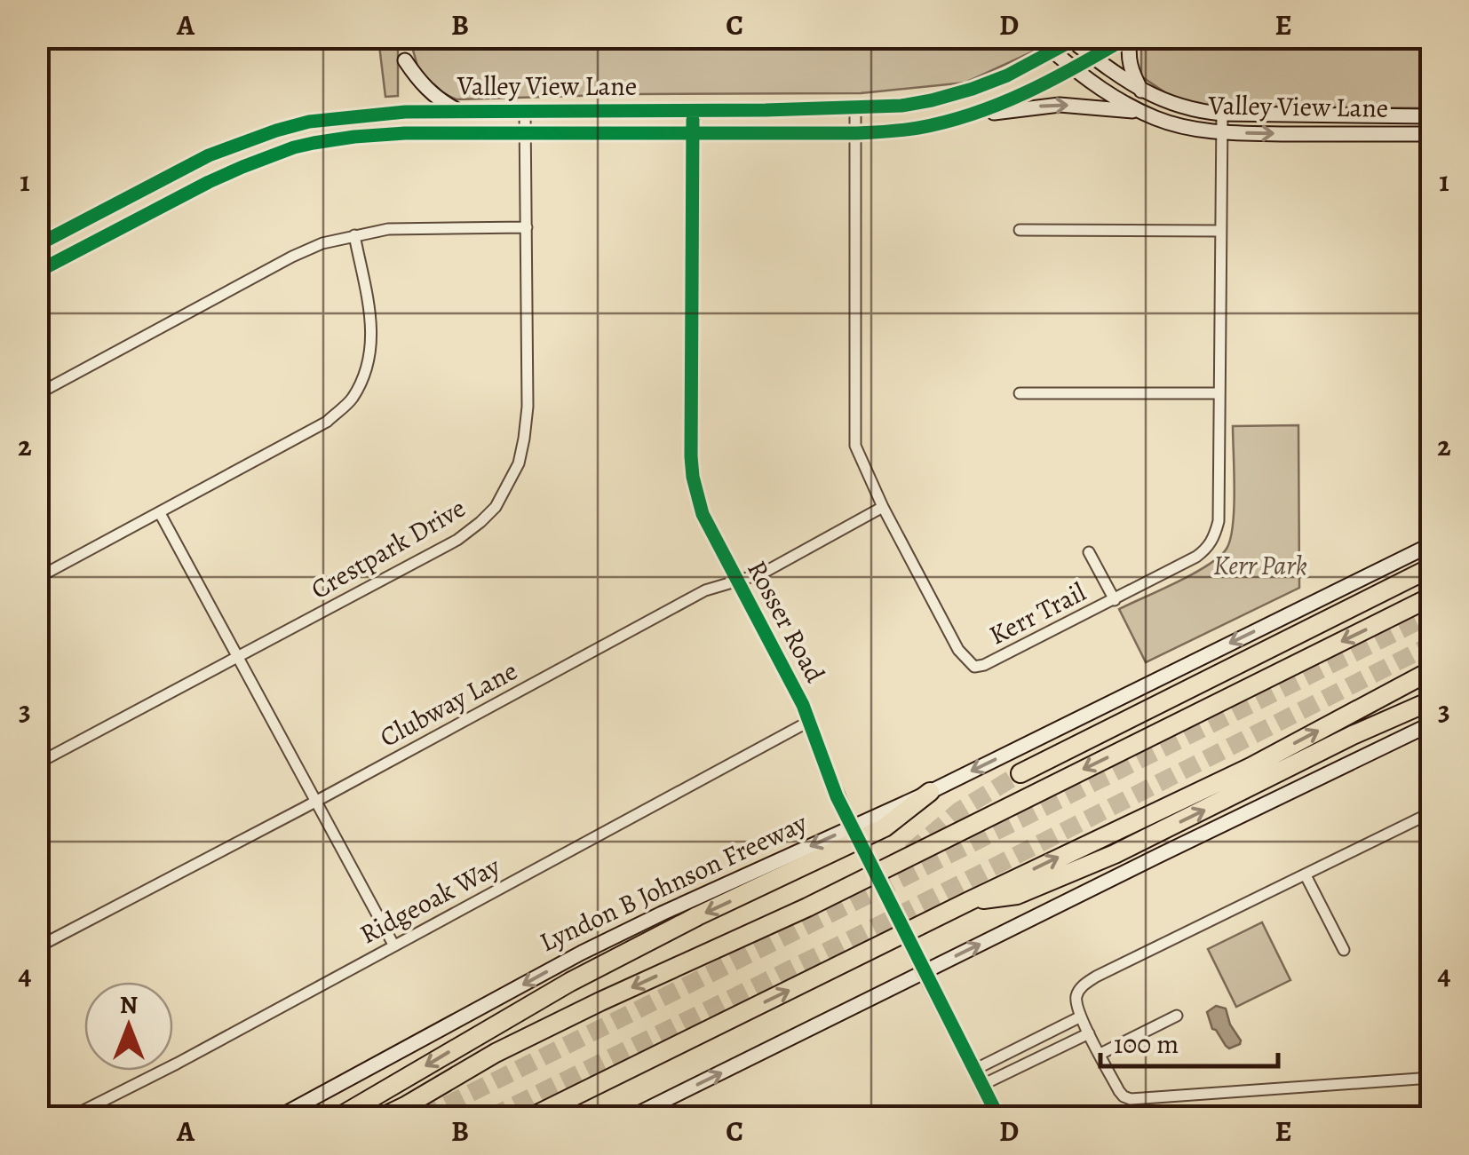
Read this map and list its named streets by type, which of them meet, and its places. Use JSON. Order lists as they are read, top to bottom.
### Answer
{
  "streets": {
    "main road": ["Valley View Lane", "Rosser Road", "Lyndon B Johnson Freeway"],
    "street": [
      "Crestpark Drive",
      "Kerr Trail",
      "Clubway Lane",
      "Ridgeoak Way"
    ]
  },
  "crossings": [
    ["Valley View Lane", "Crestpark Drive"],
    ["Valley View Lane", "Kerr Trail"],
    ["Valley View Lane", "Rosser Road"],
    ["Kerr Trail", "Clubway Lane"],
    ["Rosser Road", "Clubway Lane"],
    ["Rosser Road", "Ridgeoak Way"]
  ],
  "one_way": ["Lyndon B Johnson Freeway"],
  "parks": ["Kerr Park"],
  "scale_bar": "100 m",
  "north": "top",
  "grid": {
    "columns": [
      "A",
      "B",
      "C",
      "D",
      "E"
    ],
    "rows": [
      "1",
      "2",
      "3",
      "4"
    ]
  }
}
